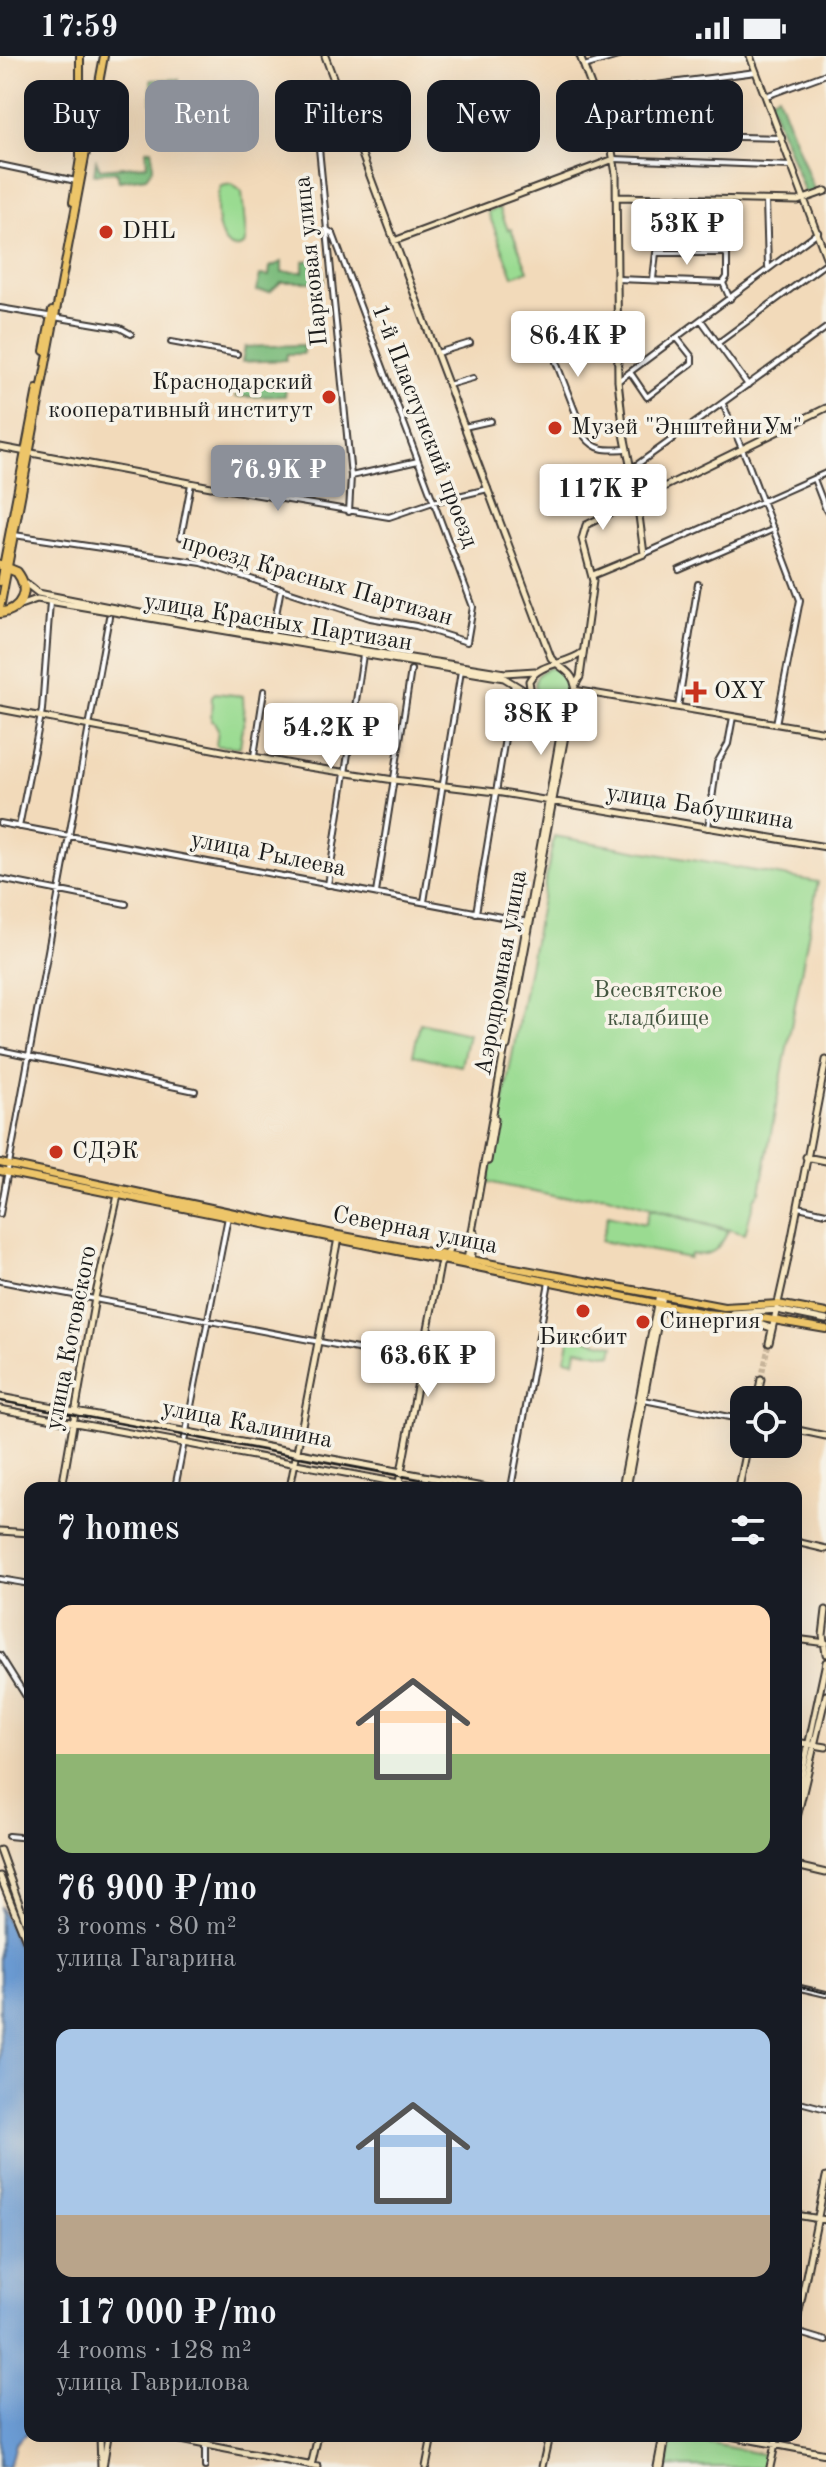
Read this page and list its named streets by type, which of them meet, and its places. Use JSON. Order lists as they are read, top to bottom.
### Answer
{
  "streets": {
    "main road": ["Северная улица"],
    "street": [
      "Парковая улица",
      "1-й Пластунский проезд",
      "проезд Красных Партизан",
      "улица Красных Партизан",
      "улица Бабушкина",
      "улица Рылеева",
      "Аэродромная улица",
      "улица Котовского",
      "улица Калинина"
    ]
  },
  "crossings": [
    ["Парковая улица", "1-й Пластунский проезд"],
    ["1-й Пластунский проезд", "проезд Красных Партизан"],
    ["улица Красных Партизан", "Аэродромная улица"],
    ["улица Бабушкина", "Аэродромная улица"],
    ["улица Рылеева", "Аэродромная улица"],
    ["Аэродромная улица", "Северная улица"],
    ["Северная улица", "улица Котовского"],
    ["улица Котовского", "улица Калинина"]
  ],
  "parks": ["Всесвятское кладбище"],
  "places": {
    "other": [
      "DHL",
      "Краснодарский кооперативный институт",
      "Музей \"ЭнштейниУм\"",
      "СДЭК",
      "Биксбит",
      "Синергия"
    ],
    "health": ["OXY"]
  },
  "page": {
    "status": "17:59",
    "chip": [
      "Buy",
      "Rent",
      "Filters",
      "New",
      "Apartment"
    ],
    "price": [
      "53K ₽",
      "86.4K ₽",
      "76.9K ₽",
      "117K ₽",
      "38K ₽",
      "54.2K ₽",
      "63.6K ₽"
    ],
    "heading": "7 homes",
    "list": [
      {
        "name": "76 900 ₽/mo",
        "note": "3 rooms · 80 m² · улица Гагарина"
      },
      {
        "name": "117 000 ₽/mo",
        "note": "4 rooms · 128 m² · улица Гаврилова"
      }
    ]
  }
}
